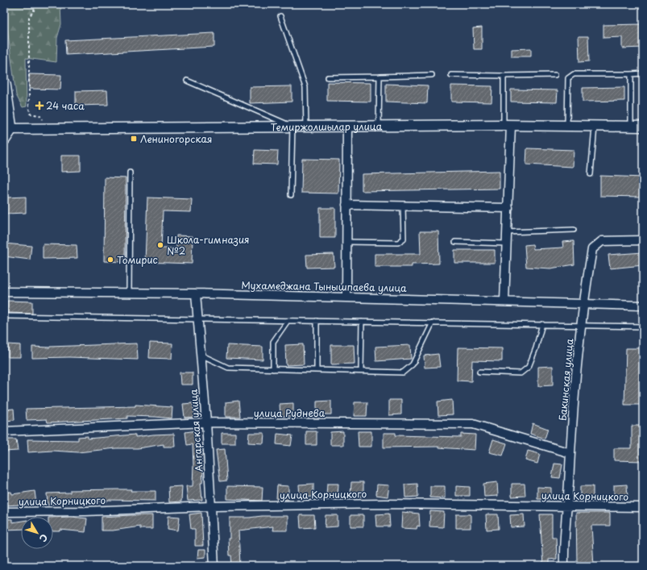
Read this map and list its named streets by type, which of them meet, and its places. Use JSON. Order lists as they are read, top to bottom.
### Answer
{
  "streets": {
    "street": [
      "Темиржолшылар улица",
      "Мухамеджана Тынышпаева улица",
      "Бакинская улица",
      "улица Руднева",
      "Ангарская улица",
      "улица Корницкого"
    ]
  },
  "crossings": [
    ["Мухамеджана Тынышпаева улица", "Бакинская улица"],
    ["Мухамеджана Тынышпаева улица", "Ангарская улица"],
    ["Бакинская улица", "улица Руднева"],
    ["Бакинская улица", "улица Корницкого"],
    ["улица Руднева", "Ангарская улица"],
    ["Ангарская улица", "улица Корницкого"]
  ],
  "places": {
    "health": ["24 часа"],
    "transit": ["Лениногорская"],
    "other": ["Школа-гимназия №2", "Томирис"]
  },
  "north": "bottom right"
}
